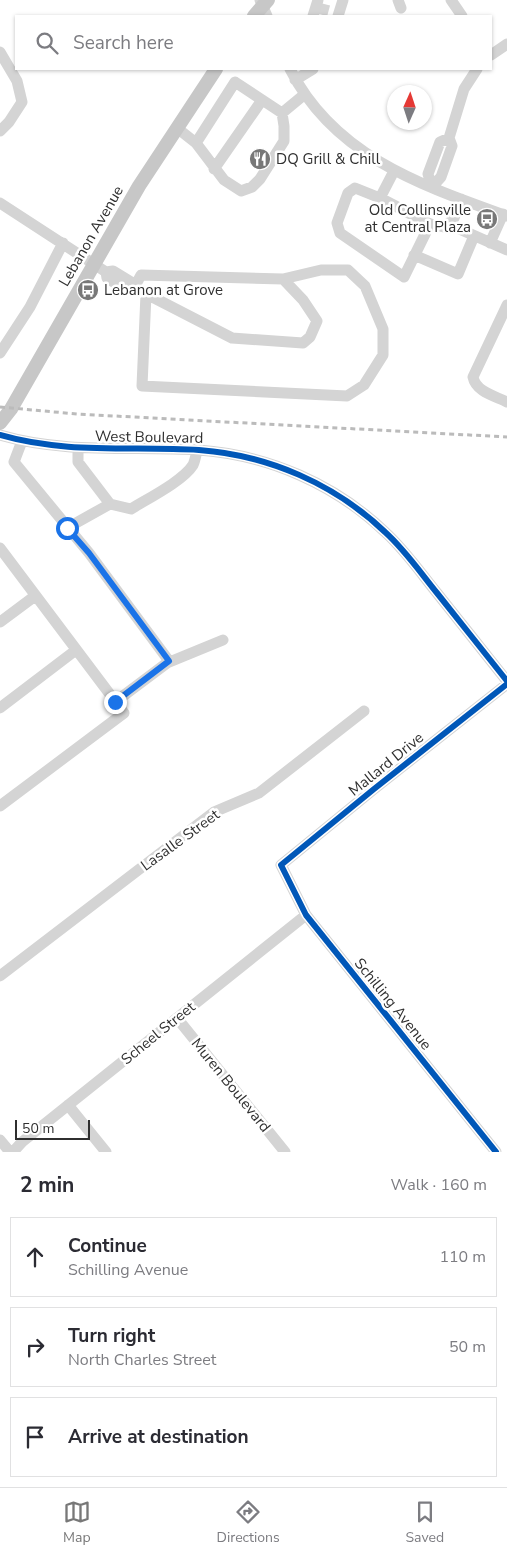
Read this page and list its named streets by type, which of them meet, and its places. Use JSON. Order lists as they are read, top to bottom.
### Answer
{
  "streets": {
    "main road": ["Lebanon Avenue"],
    "street": [
      "West Boulevard",
      "Mallard Drive",
      "Lasalle Street",
      "Schilling Avenue",
      "Scheel Street",
      "Muren Boulevard"
    ]
  },
  "crossings": [
    ["West Boulevard", "Mallard Drive"],
    ["Mallard Drive", "Schilling Avenue"],
    ["Schilling Avenue", "Scheel Street"],
    ["Scheel Street", "Muren Boulevard"]
  ],
  "places": {
    "restaurant": ["DQ Grill & Chill"],
    "bus stop": ["Old Collinsville at Central Plaza", "Lebanon at Grove"]
  },
  "scale_bar": "50 m",
  "north": "top",
  "page": {
    "search": "Search here",
    "scale": "50 m",
    "heading": ["2 min", "Walk · 160 m"],
    "list": [
      ["Continue", "Schilling Avenue", "110 m"],
      ["Turn right", "North Charles Street", "50 m"],
      "Arrive at destination"
    ],
    "nav": ["Map", "Directions", "Saved"]
  }
}
